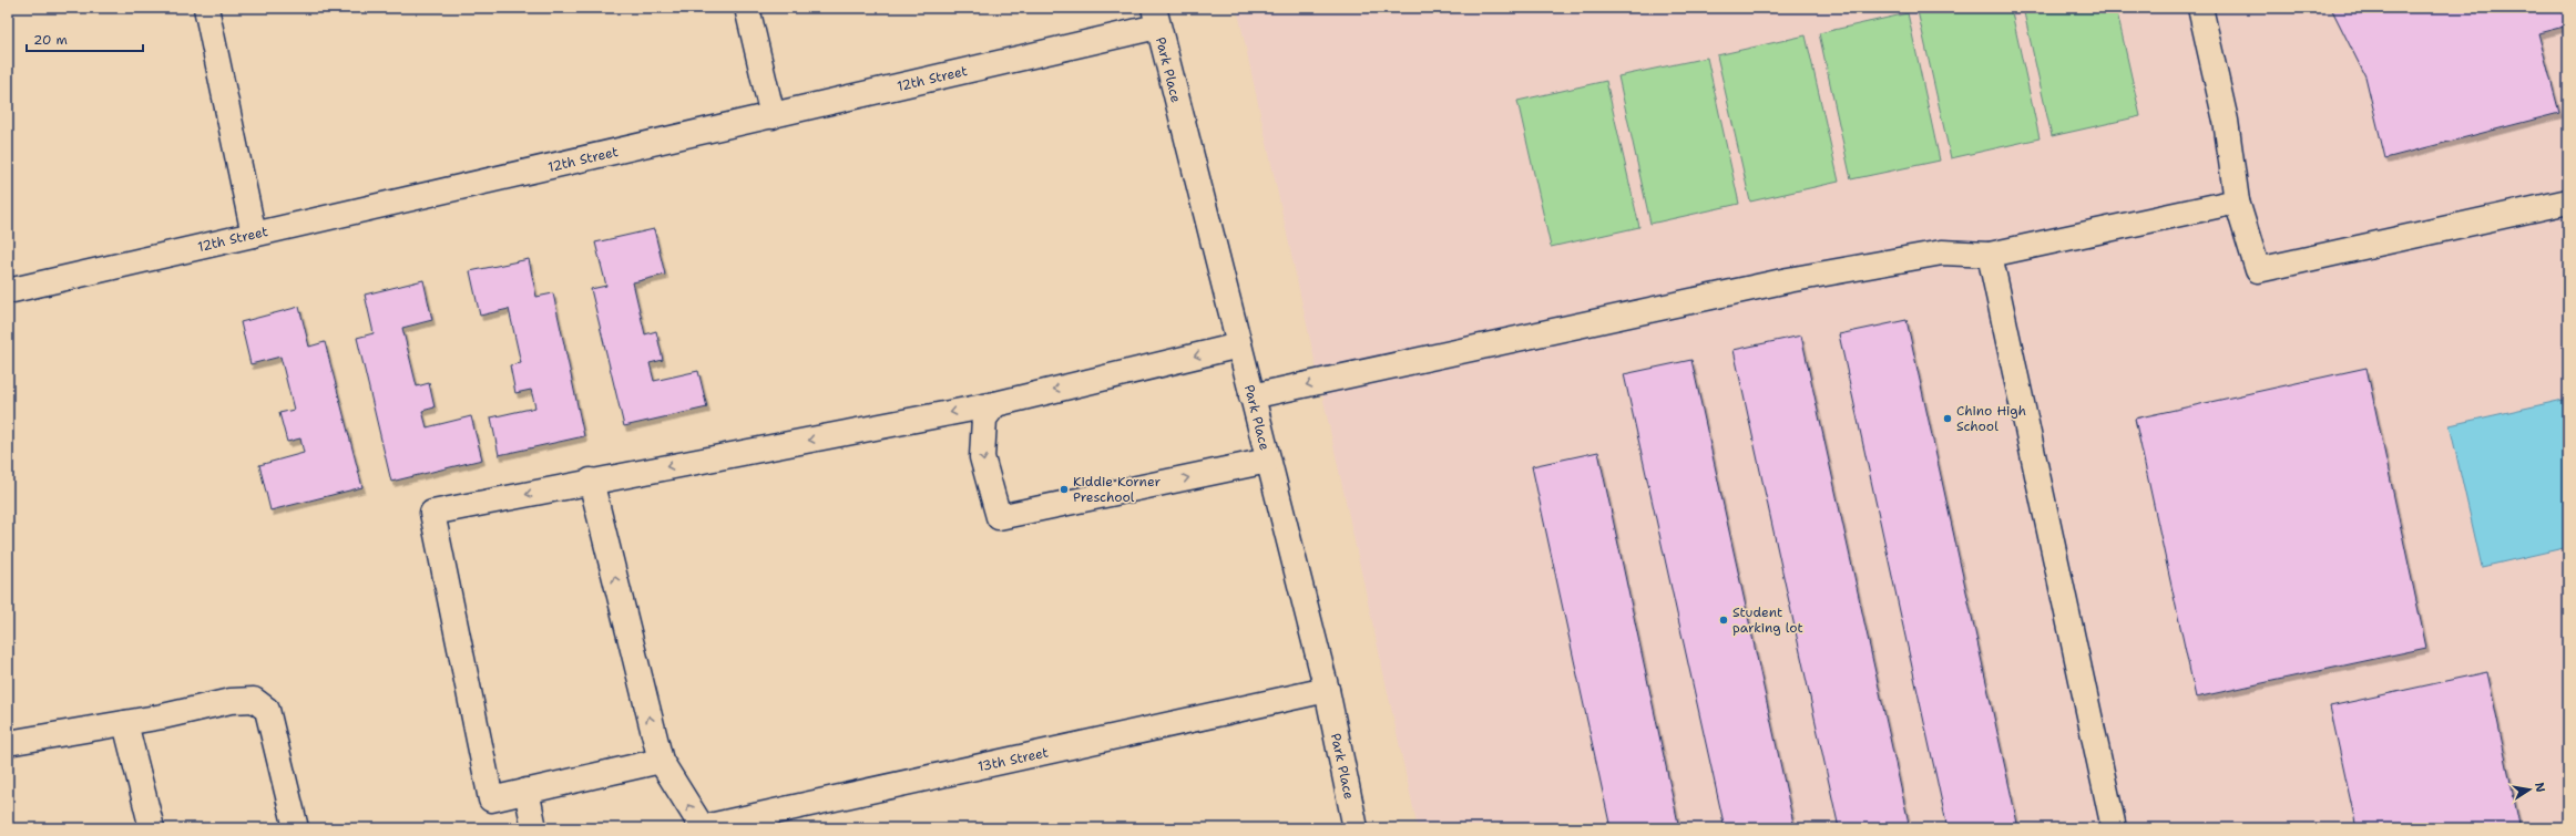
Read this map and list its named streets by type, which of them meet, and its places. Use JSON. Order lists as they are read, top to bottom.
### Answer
{
  "streets": {
    "street": ["Park Place", "12th Street", "13th Street"]
  },
  "crossings": [
    ["Park Place", "12th Street"],
    ["Park Place", "13th Street"]
  ],
  "places": ["Chino High School", "Kiddie Korner Preschool", "Student parking lot"],
  "scale_bar": "20 m",
  "north": "right"
}
